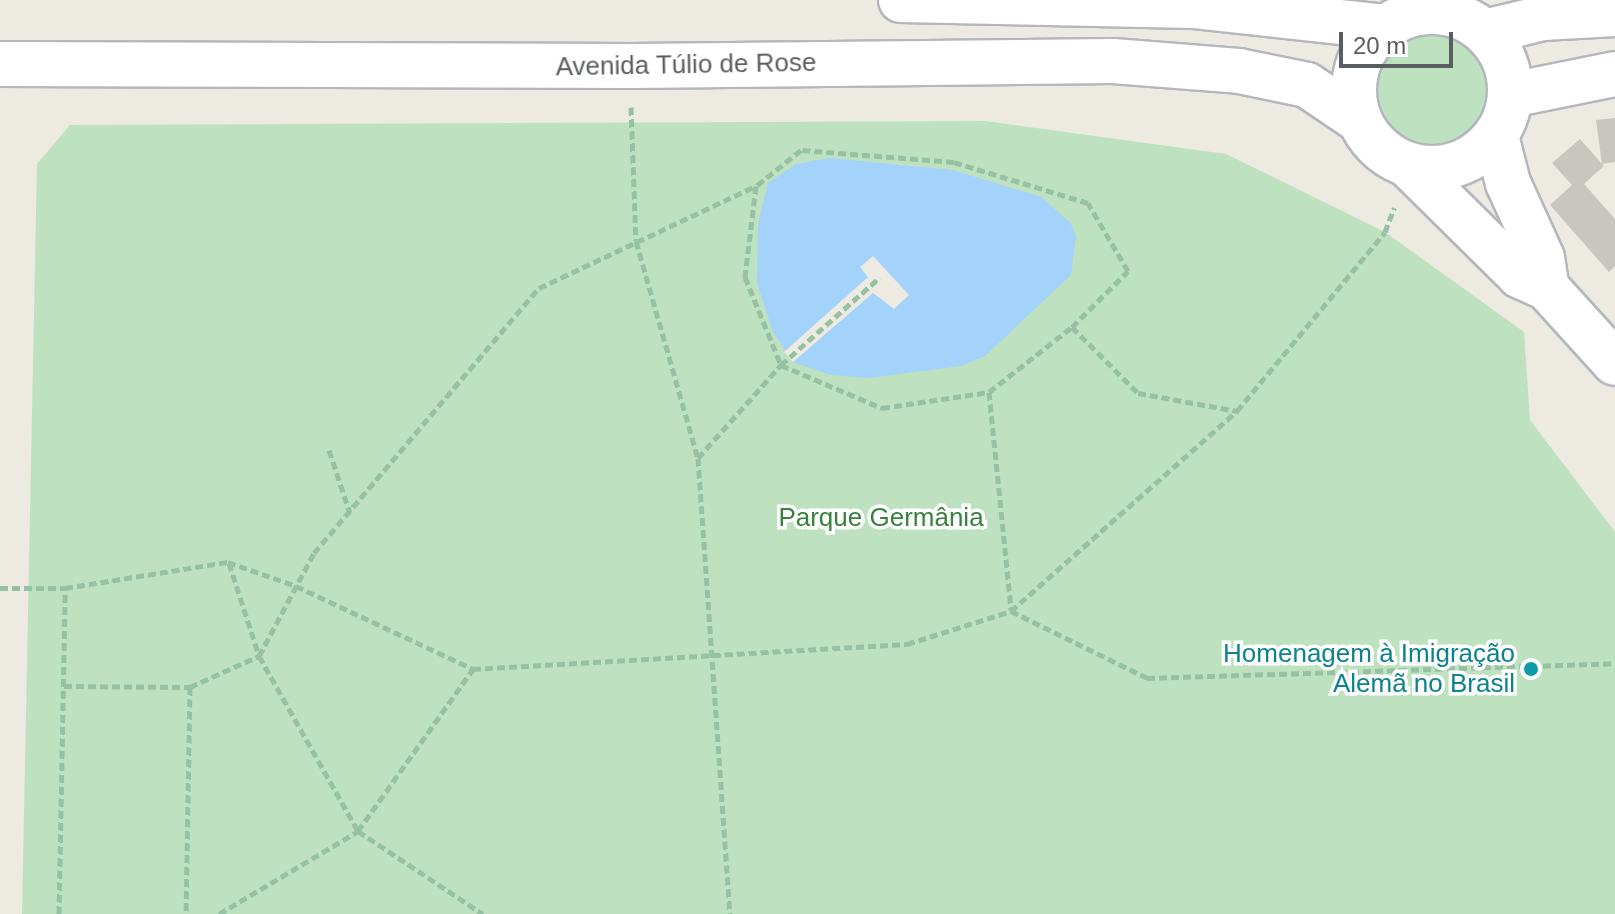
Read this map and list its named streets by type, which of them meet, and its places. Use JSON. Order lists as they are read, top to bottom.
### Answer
{
  "streets": {
    "street": ["Avenida Túlio de Rose"]
  },
  "parks": ["Parque Germânia"],
  "places": ["Homenagem à Imigração Alemã no Brasil"],
  "scale_bar": "20 m"
}
